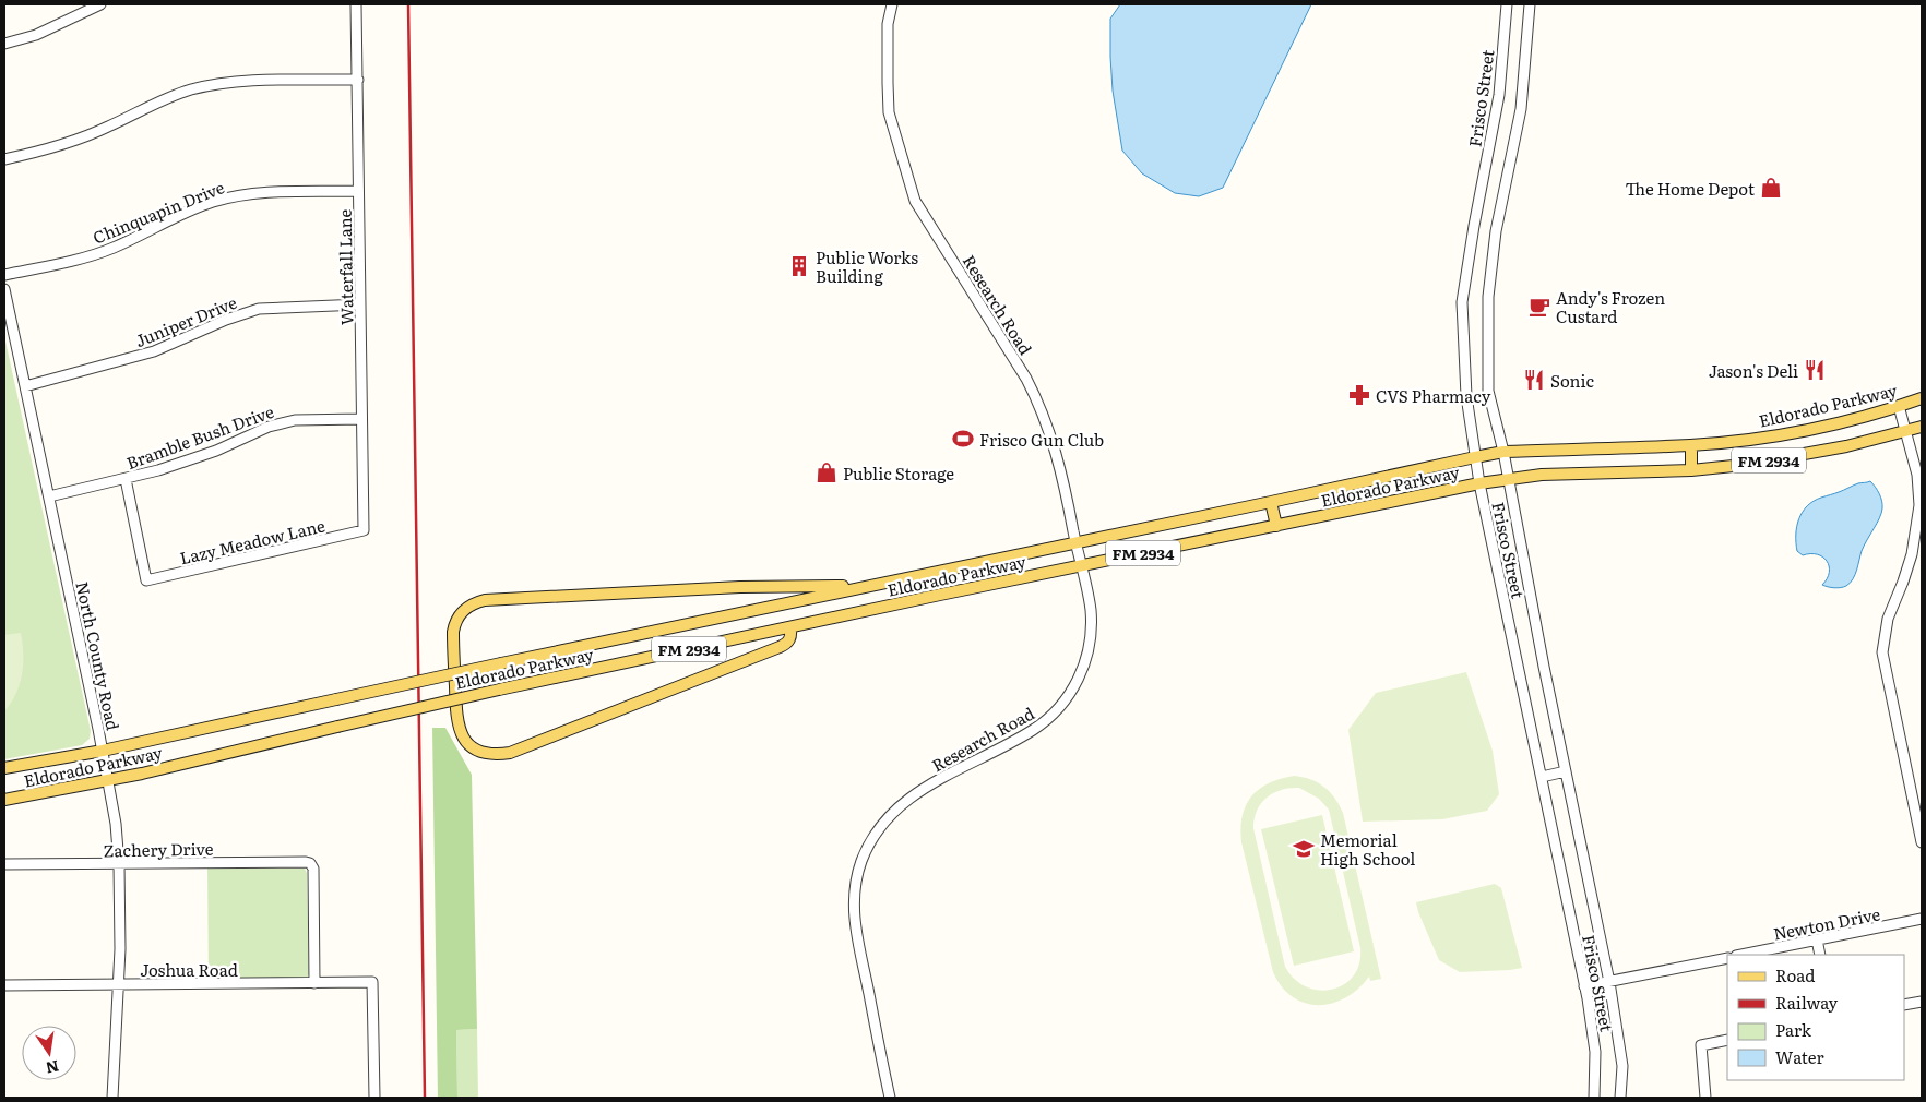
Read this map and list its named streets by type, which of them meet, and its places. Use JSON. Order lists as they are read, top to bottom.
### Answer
{
  "streets": {
    "main road": ["Eldorado Parkway", "FM 2934"],
    "street": [
      "Frisco Street",
      "Chinquapin Drive",
      "Waterfall Lane",
      "Research Road",
      "Juniper Drive",
      "Bramble Bush Drive",
      "Lazy Meadow Lane",
      "North County Road",
      "Zachery Drive",
      "Newton Drive",
      "Joshua Road"
    ]
  },
  "crossings": [
    ["Frisco Street", "Eldorado Parkway"],
    ["Chinquapin Drive", "Waterfall Lane"],
    ["Waterfall Lane", "Juniper Drive"],
    ["Waterfall Lane", "Bramble Bush Drive"],
    ["Waterfall Lane", "Lazy Meadow Lane"],
    ["Research Road", "Eldorado Parkway"],
    ["Juniper Drive", "North County Road"],
    ["Eldorado Parkway", "North County Road"],
    ["Bramble Bush Drive", "Lazy Meadow Lane"],
    ["Bramble Bush Drive", "North County Road"],
    ["North County Road", "Zachery Drive"],
    ["North County Road", "Joshua Road"],
    ["Zachery Drive", "Joshua Road"]
  ],
  "places": {
    "shop": ["The Home Depot", "Public Storage"],
    "building": ["Public Works Building"],
    "cafe": ["Andy's Frozen Custard"],
    "restaurant": ["Jason's Deli", "Sonic"],
    "pharmacy": ["CVS Pharmacy"],
    "sports": ["Frisco Gun Club"],
    "school or university": ["Memorial High School"]
  },
  "legend": [
    "Road",
    "Railway",
    "Park",
    "Water"
  ],
  "north": "bottom"
}
